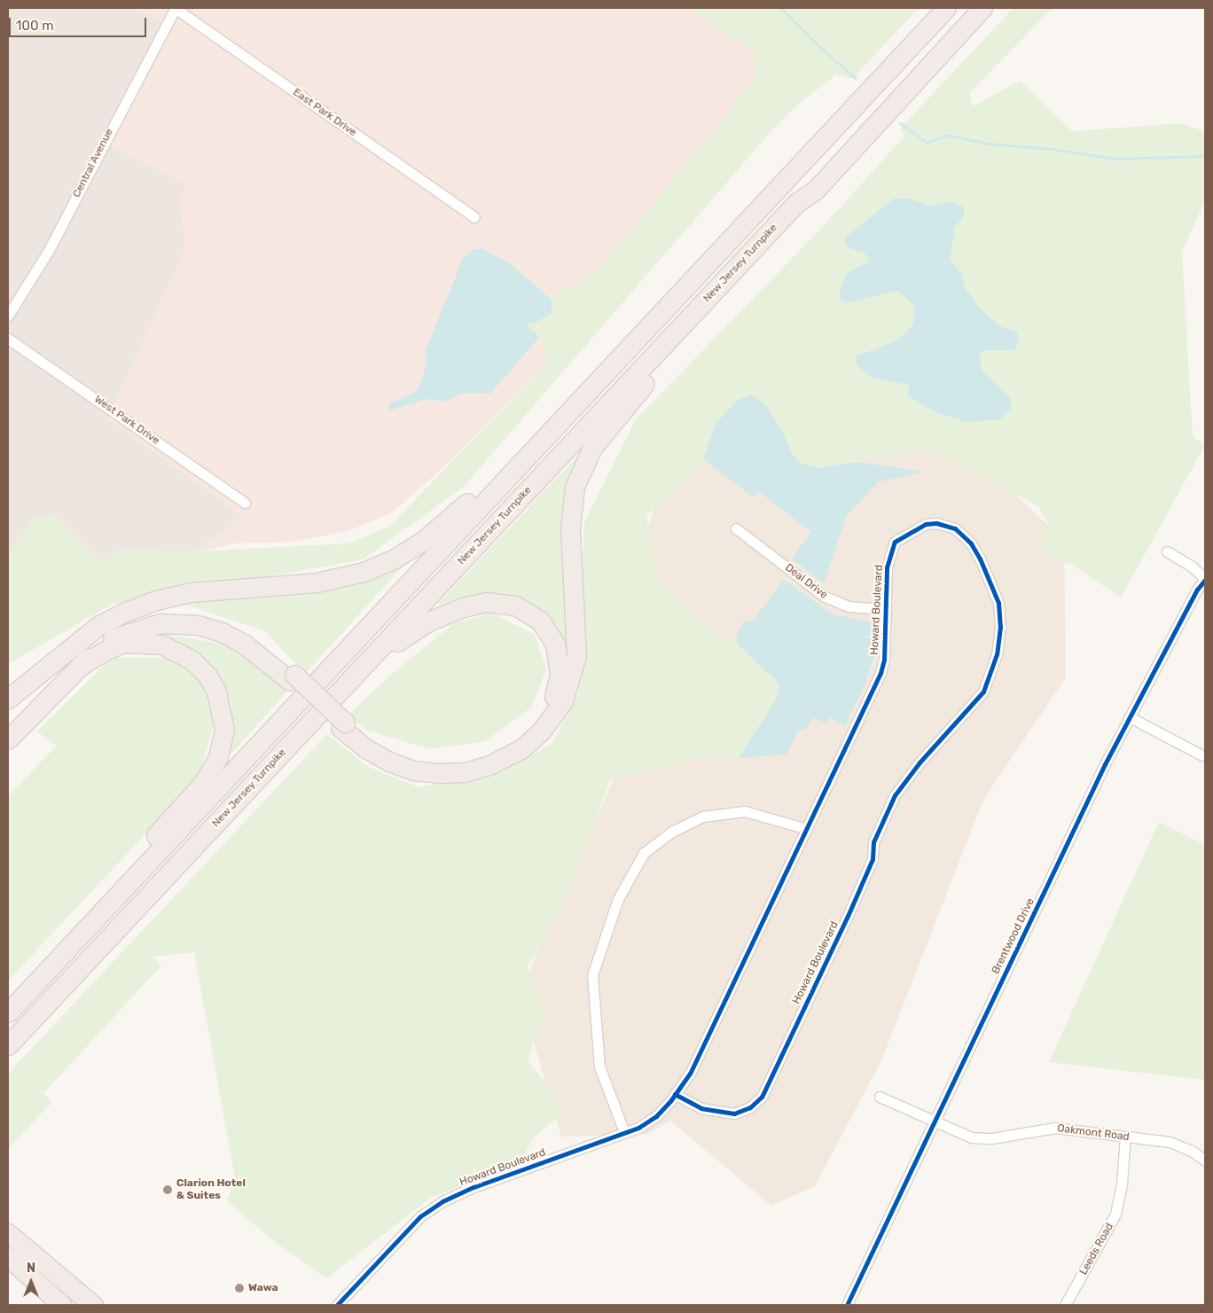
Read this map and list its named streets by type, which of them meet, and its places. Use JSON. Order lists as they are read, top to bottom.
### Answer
{
  "streets": {
    "highway": ["New Jersey Turnpike"],
    "street": [
      "East Park Drive",
      "Central Avenue",
      "West Park Drive",
      "Deal Drive",
      "Howard Boulevard",
      "Brentwood Drive",
      "Oakmont Road",
      "Leeds Road"
    ]
  },
  "crossings": [
    ["East Park Drive", "Central Avenue"],
    ["Deal Drive", "Howard Boulevard"],
    ["Brentwood Drive", "Oakmont Road"],
    ["Oakmont Road", "Leeds Road"]
  ],
  "places": ["Clarion Hotel & Suites", "Wawa"],
  "scale_bar": "100 m",
  "north": "top"
}
